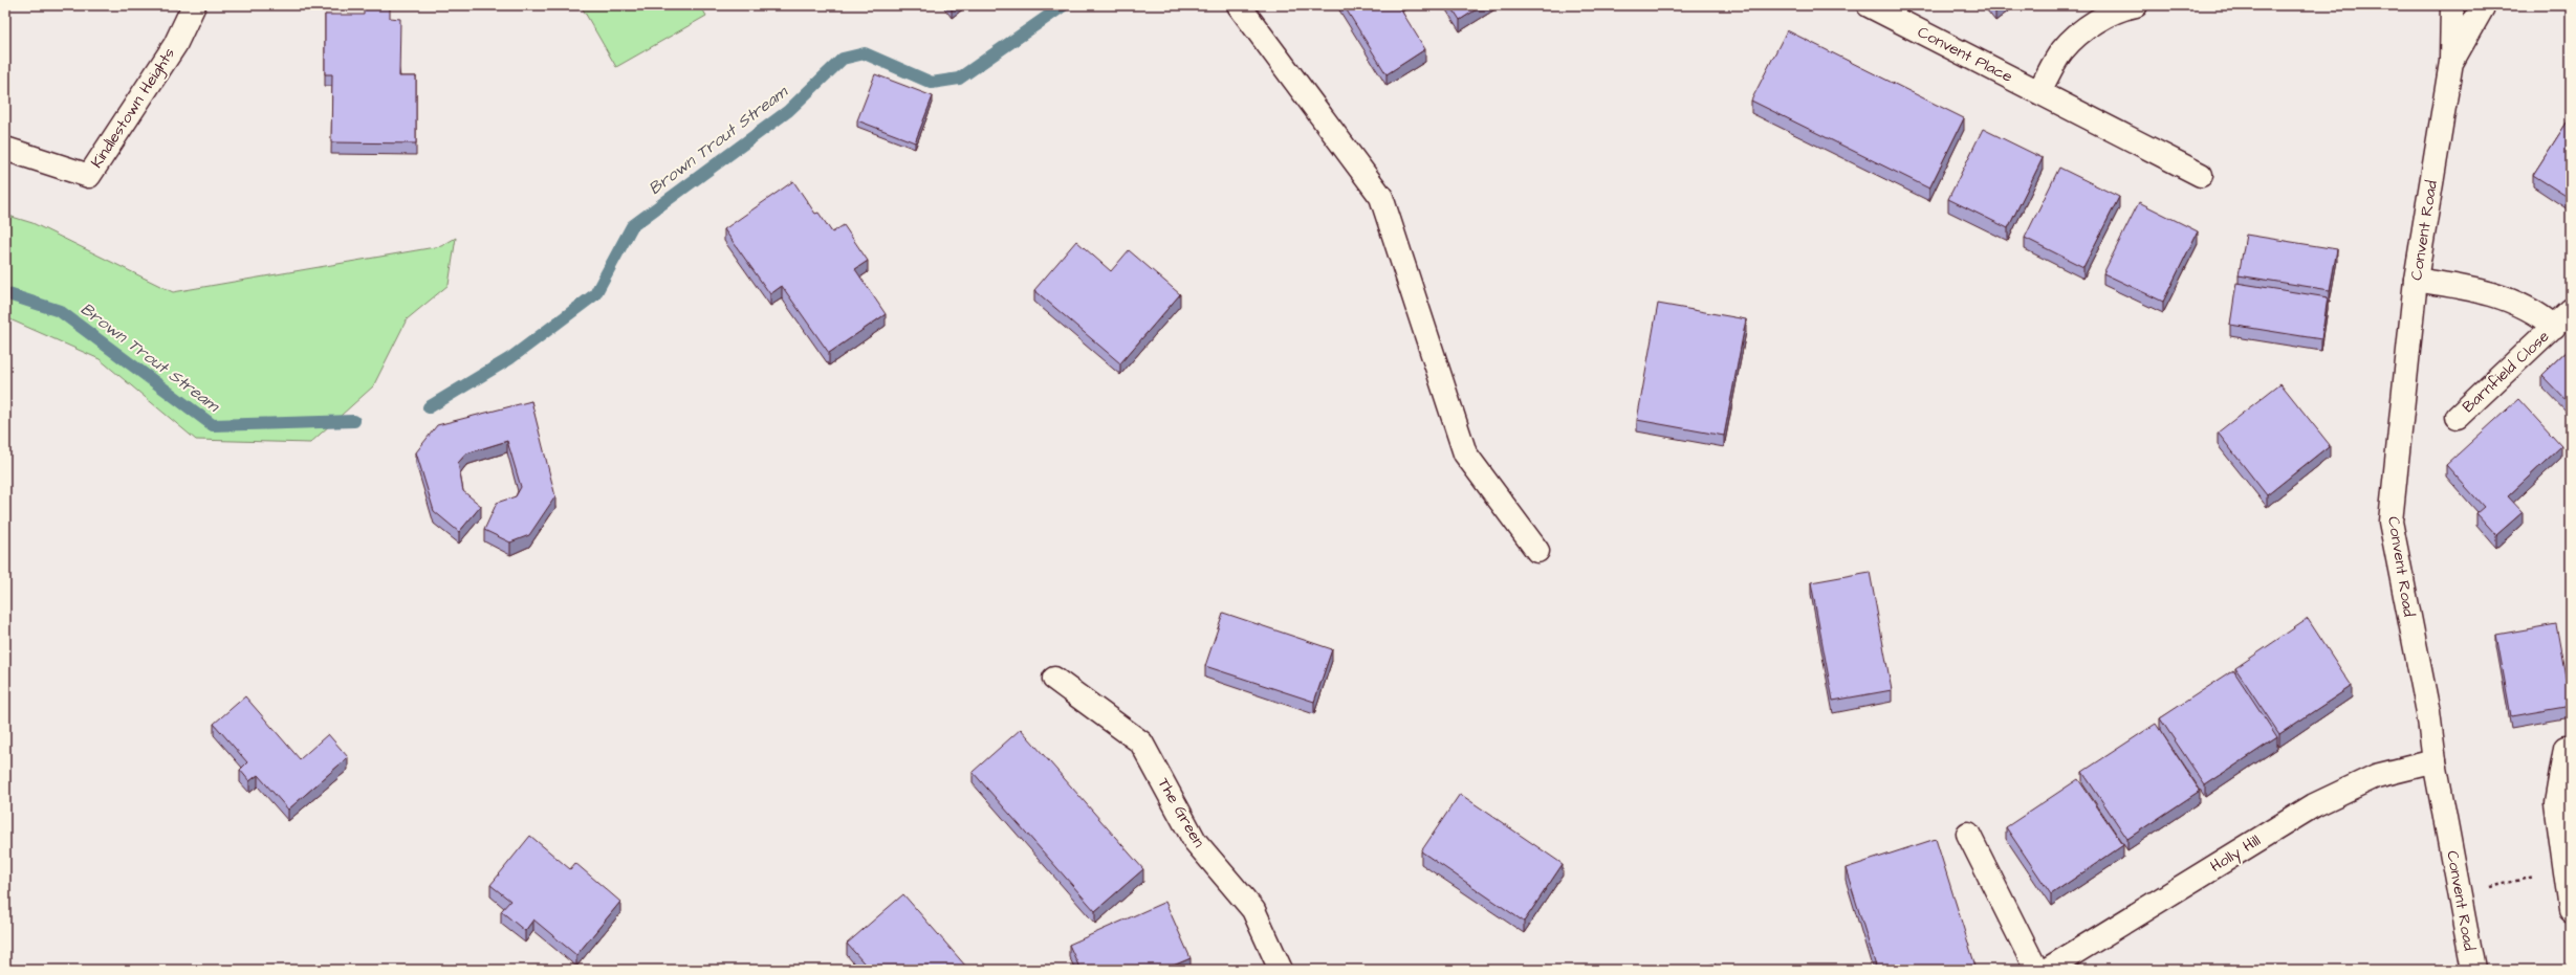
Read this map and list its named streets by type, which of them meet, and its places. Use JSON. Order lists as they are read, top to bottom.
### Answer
{
  "streets": {
    "street": [
      "Convent Place",
      "Kindlestown Heights",
      "Convent Road",
      "Barnfield Close",
      "The Green",
      "Holly Hill"
    ]
  },
  "crossings": [
    ["Convent Road", "Barnfield Close"],
    ["Convent Road", "Holly Hill"]
  ],
  "water": ["Brown Trout Stream"]
}
